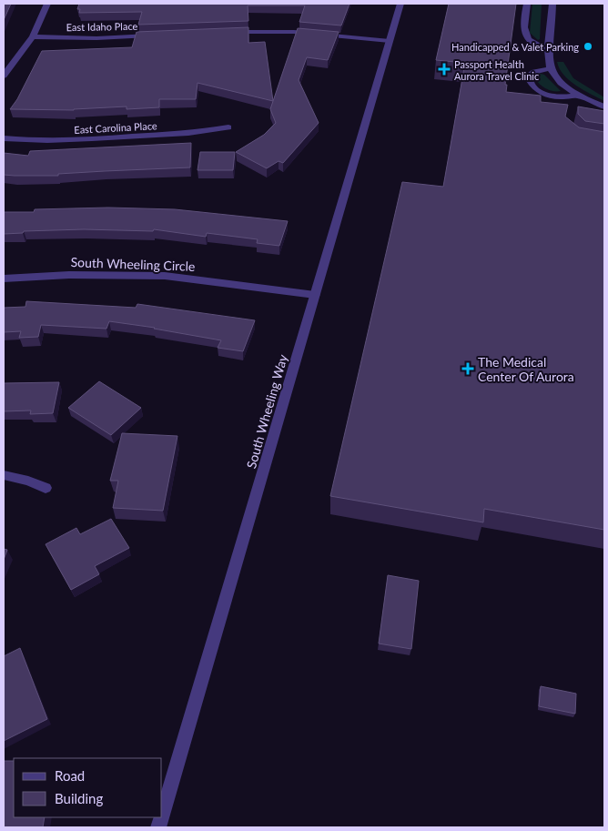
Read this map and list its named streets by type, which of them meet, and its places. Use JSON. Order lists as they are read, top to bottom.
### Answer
{
  "streets": {
    "street": [
      "East Idaho Place",
      "East Carolina Place",
      "South Wheeling Circle",
      "South Wheeling Way"
    ]
  },
  "crossings": [
    ["South Wheeling Circle", "South Wheeling Way"]
  ],
  "places": {
    "other": ["Handicapped & Valet Parking"],
    "health": ["Passport Health Aurora Travel Clinic", "The Medical Center Of Aurora"]
  },
  "legend": ["Road", "Building"]
}
